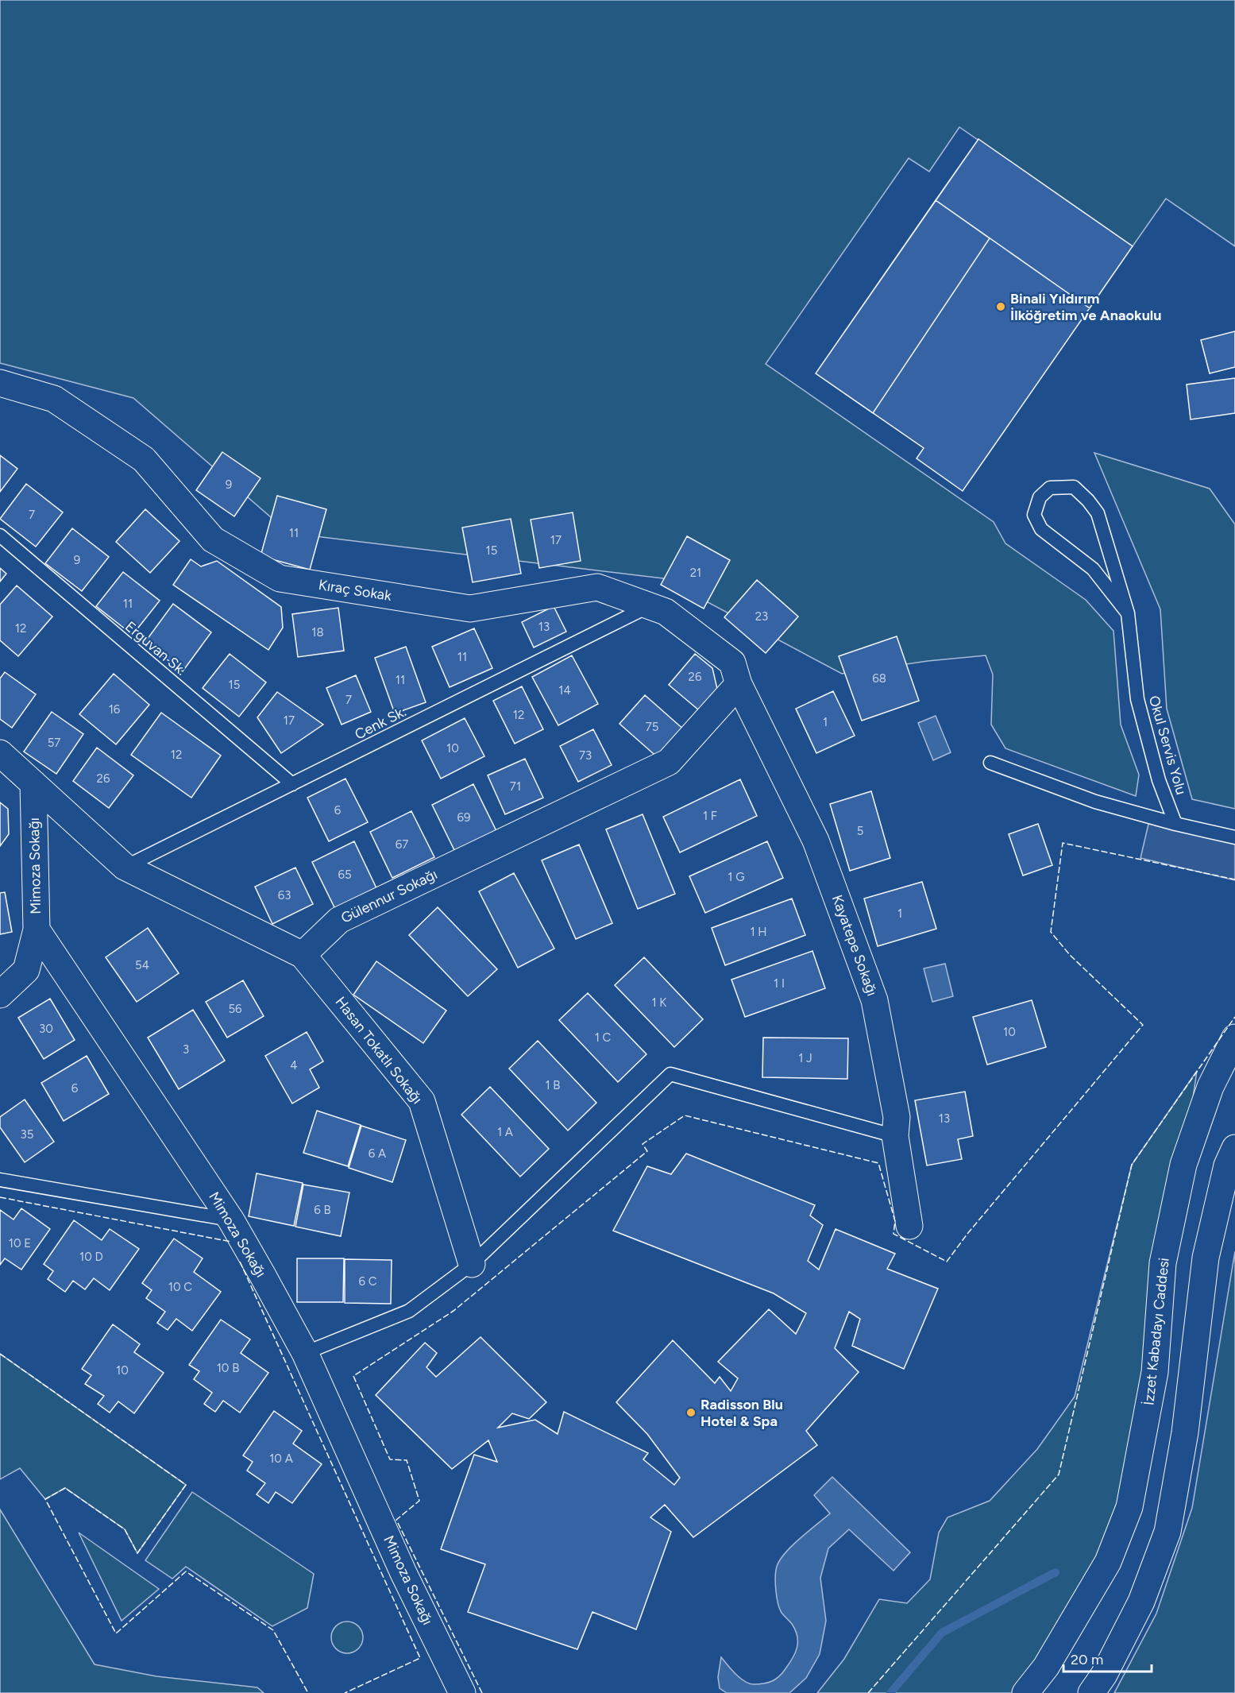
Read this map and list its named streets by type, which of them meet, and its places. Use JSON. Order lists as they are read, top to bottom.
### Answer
{
  "streets": {
    "main road": [
      "Kıraç Sokak",
      "Mimoza Sokağı",
      "Gülennur Sokağı",
      "Kayatepe Sokağı",
      "Hasan Tokatlı Sokağı",
      "İzzet Kabadayı Caddesi"
    ],
    "lane": ["Erguvan Sk.", "Cenk Sk.", "Okul Servis Yolu"]
  },
  "crossings": [
    ["Kıraç Sokak", "Cenk Sk."],
    ["Kıraç Sokak", "Gülennur Sokağı"],
    ["Kıraç Sokak", "Kayatepe Sokağı"],
    ["Erguvan Sk.", "Cenk Sk."],
    ["Gülennur Sokağı", "Kayatepe Sokağı"],
    ["Gülennur Sokağı", "Hasan Tokatlı Sokağı"]
  ],
  "places": ["Binali Yıldırım İlköğretim ve Anaokulu", "Radisson Blu Hotel & Spa"],
  "house_numbers": [
    "9",
    "7",
    "11",
    "17",
    "15",
    "9",
    "21",
    "11",
    "23",
    "13",
    "12",
    "18",
    "11",
    "26",
    "68",
    "11",
    "15",
    "14",
    "7",
    "16",
    "12",
    "17",
    "1",
    "75",
    "57",
    "10",
    "12",
    "73",
    "26",
    "71",
    "6",
    "1 F",
    "69",
    "5",
    "67",
    "65",
    "1 G",
    "63",
    "1",
    "1 H",
    "54",
    "1 I",
    "1 K",
    "56",
    "30",
    "10",
    "1 C",
    "3",
    "1 J",
    "4",
    "1 B",
    "6",
    "13",
    "1 A",
    "35",
    "6 A",
    "6 B",
    "10 E",
    "10 D",
    "6 C",
    "10 C",
    "10 B",
    "10",
    "10 A"
  ],
  "scale_bar": "20 m"
}
